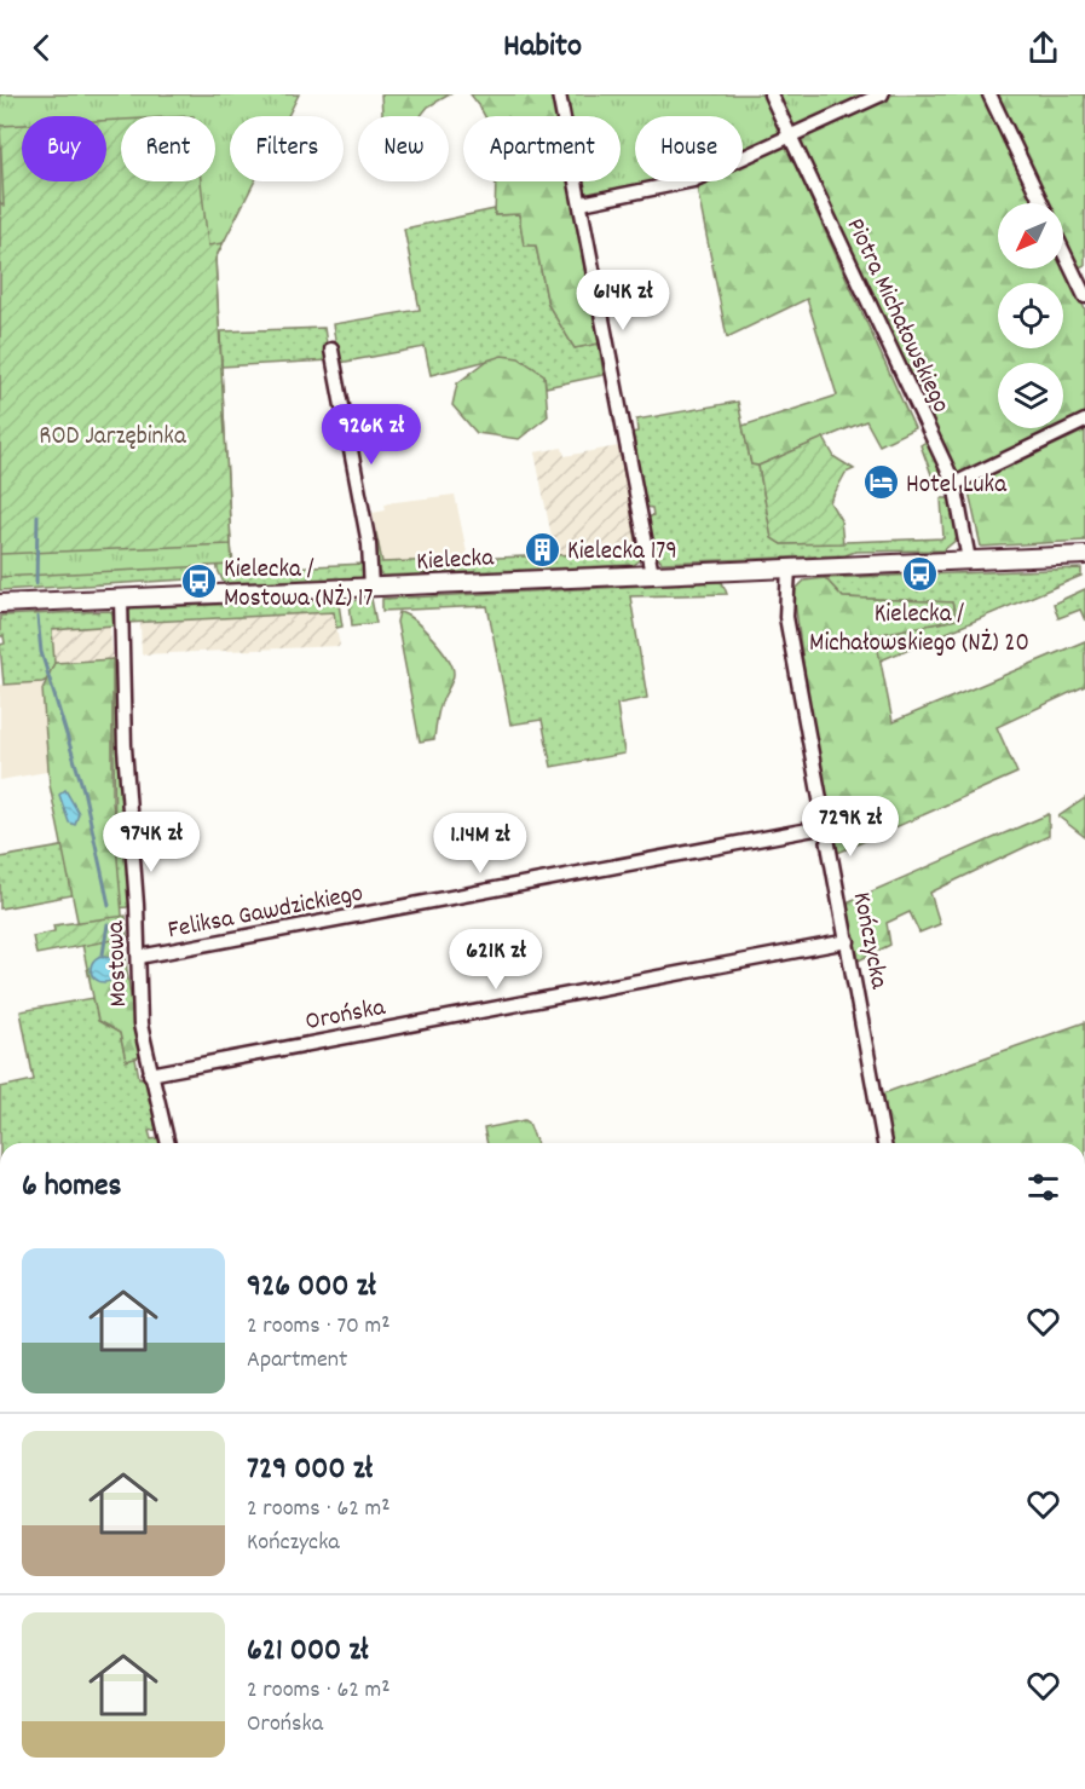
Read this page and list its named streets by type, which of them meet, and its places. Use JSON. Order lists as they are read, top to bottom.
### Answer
{
  "streets": {
    "main road": ["Kielecka"],
    "street": [
      "Piotra Michałowskiego",
      "Feliksa Gawdzickiego",
      "Kończycka",
      "Mostowa",
      "Orońska"
    ]
  },
  "crossings": [
    ["Piotra Michałowskiego", "Kielecka"],
    ["Kielecka", "Kończycka"],
    ["Kielecka", "Mostowa"],
    ["Feliksa Gawdzickiego", "Kończycka"],
    ["Feliksa Gawdzickiego", "Mostowa"],
    ["Kończycka", "Orońska"],
    ["Mostowa", "Orońska"]
  ],
  "parks": ["ROD Jarzębinka"],
  "places": {
    "hotel": ["Hotel Luka"],
    "building": ["Kielecka 179"],
    "bus stop": ["Kielecka / Michałowskiego (NŻ) 20", "Kielecka / Mostowa (NŻ) 17"]
  },
  "north": "bottom left",
  "page": {
    "header": "Habito",
    "chip": [
      "Buy",
      "Rent",
      "Filters",
      "New",
      "Apartment",
      "House"
    ],
    "price": [
      "614K zł",
      "926K zł",
      "729K zł",
      "974K zł",
      "1.14M zł",
      "621K zł"
    ],
    "heading": "6 homes",
    "list": [
      {
        "name": "926 000 zł",
        "note": "2 rooms · 70 m² · Apartment"
      },
      {
        "name": "729 000 zł",
        "note": "2 rooms · 62 m² · Kończycka"
      },
      {
        "name": "621 000 zł",
        "note": "2 rooms · 62 m² · Orońska"
      }
    ]
  }
}
